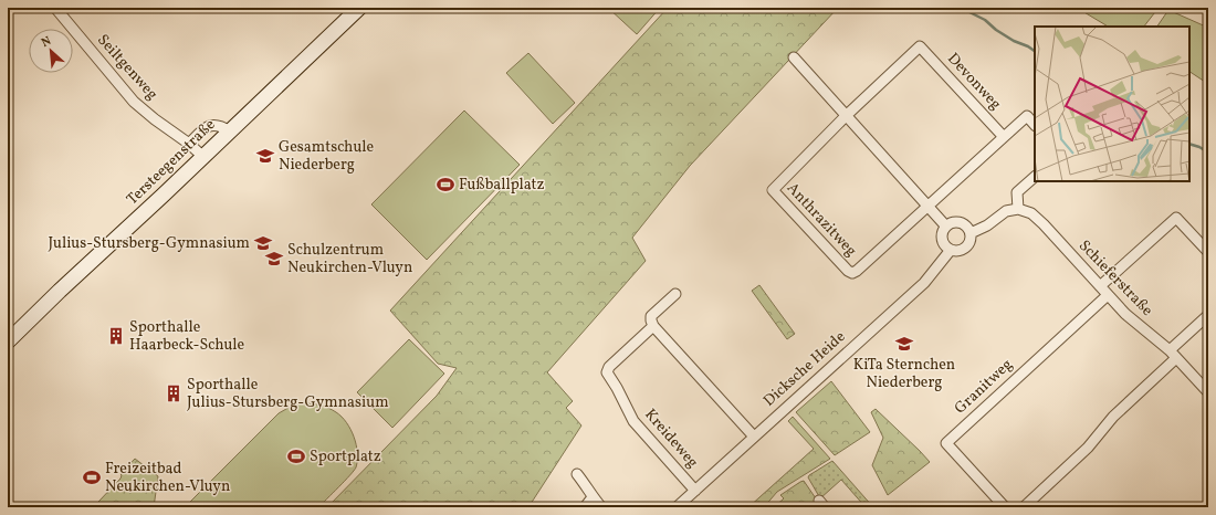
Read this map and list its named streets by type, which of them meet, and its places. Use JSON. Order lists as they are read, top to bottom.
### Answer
{
  "streets": {
    "street": [
      "Seiltgenweg",
      "Devonweg",
      "Tersteegenstraße",
      "Anthrazitweg",
      "Schieferstraße",
      "Dicksche Heide",
      "Granitweg",
      "Kreideweg"
    ]
  },
  "crossings": [
    ["Seiltgenweg", "Tersteegenstraße"],
    ["Devonweg", "Anthrazitweg"],
    ["Schieferstraße", "Granitweg"],
    ["Dicksche Heide", "Kreideweg"]
  ],
  "places": {
    "school or university": [
      "Gesamtschule Niederberg",
      "Julius-Stursberg-Gymnasium",
      "Schulzentrum Neukirchen-Vluyn",
      "KiTa Sternchen Niederberg"
    ],
    "sports": ["Fußballplatz", "Sportplatz", "Freizeitbad Neukirchen-Vluyn"],
    "building": ["Sporthalle Haarbeck-Schule", "Sporthalle Julius-Stursberg-Gymnasium"]
  },
  "north": "top left"
}
